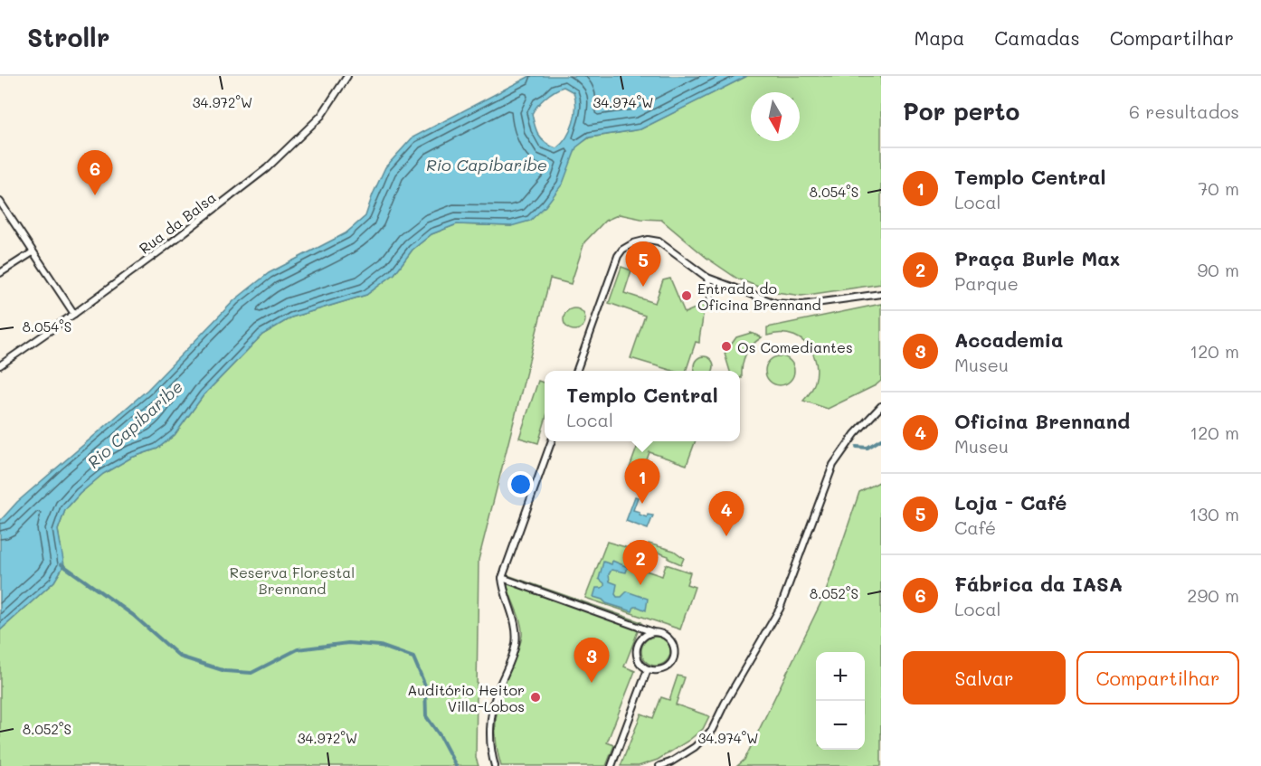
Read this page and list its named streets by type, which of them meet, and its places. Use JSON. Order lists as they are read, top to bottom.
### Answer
{
  "streets": {
    "lane": ["Rua da Balsa"]
  },
  "water": ["Rio Capibaribe"],
  "parks": ["Reserva Florestal Brennand"],
  "places": ["Entrada do Oficina Brennand", "Os Comediantes", "Auditório Heitor Villa-Lobos"],
  "north": "bottom",
  "page": {
    "header": "Strollr",
    "nav": ["Mapa", "Camadas", "Compartilhar"],
    "heading": ["Por perto", "6 resultados"],
    "list": [
      {
        "mark": "1",
        "name": "Templo Central",
        "note": "Local",
        "value": "70 m"
      },
      {
        "mark": "2",
        "name": "Praça Burle Max",
        "note": "Parque",
        "value": "90 m"
      },
      {
        "mark": "3",
        "name": "Accademia",
        "note": "Museu",
        "value": "120 m"
      },
      {
        "mark": "4",
        "name": "Oficina Brennand",
        "note": "Museu",
        "value": "120 m"
      },
      {
        "mark": "5",
        "name": "Loja - Café",
        "note": "Café",
        "value": "130 m"
      },
      {
        "mark": "6",
        "name": "Fábrica da IASA",
        "note": "Local",
        "value": "290 m"
      }
    ],
    "pins": [
      "6",
      "5",
      "1",
      "4",
      "2",
      "3"
    ],
    "popup": ["Templo Central", "Local"],
    "buttons": ["Salvar", "Compartilhar"],
    "map_buttons": ["+", "−"]
  },
  "coordinates": [
    "34.972°W",
    "34.974°W",
    "8.054°S",
    "8.052°S"
  ]
}
